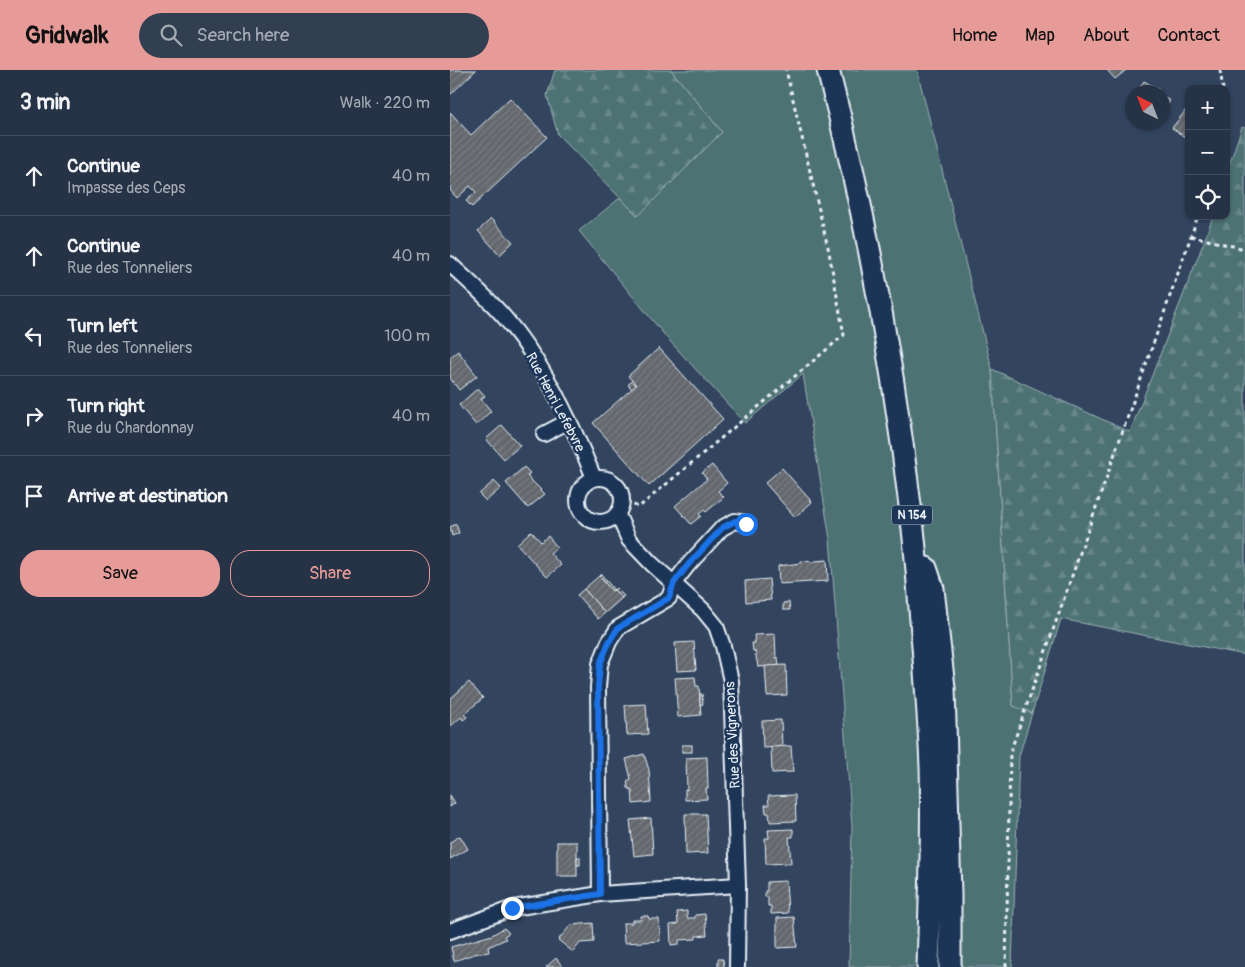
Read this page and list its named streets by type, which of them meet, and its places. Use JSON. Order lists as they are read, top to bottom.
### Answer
{
  "streets": {
    "main road": ["N 154"],
    "street": ["Rue Henri Lefebvre", "Rue des Vignerons"]
  },
  "crossings": [
    ["Rue Henri Lefebvre", "Rue des Vignerons"]
  ],
  "north": "top left",
  "page": {
    "header": "Gridwalk",
    "search": "Search here",
    "nav": [
      "Home",
      "Map",
      "About",
      "Contact"
    ],
    "heading": ["3 min", "Walk · 220 m"],
    "map_buttons": ["+", "−"],
    "list": [
      ["Continue", "Impasse des Ceps", "40 m"],
      ["Continue", "Rue des Tonneliers", "40 m"],
      ["Turn left", "Rue des Tonneliers", "100 m"],
      ["Turn right", "Rue du Chardonnay", "40 m"],
      "Arrive at destination"
    ],
    "buttons": ["Save", "Share"]
  }
}
